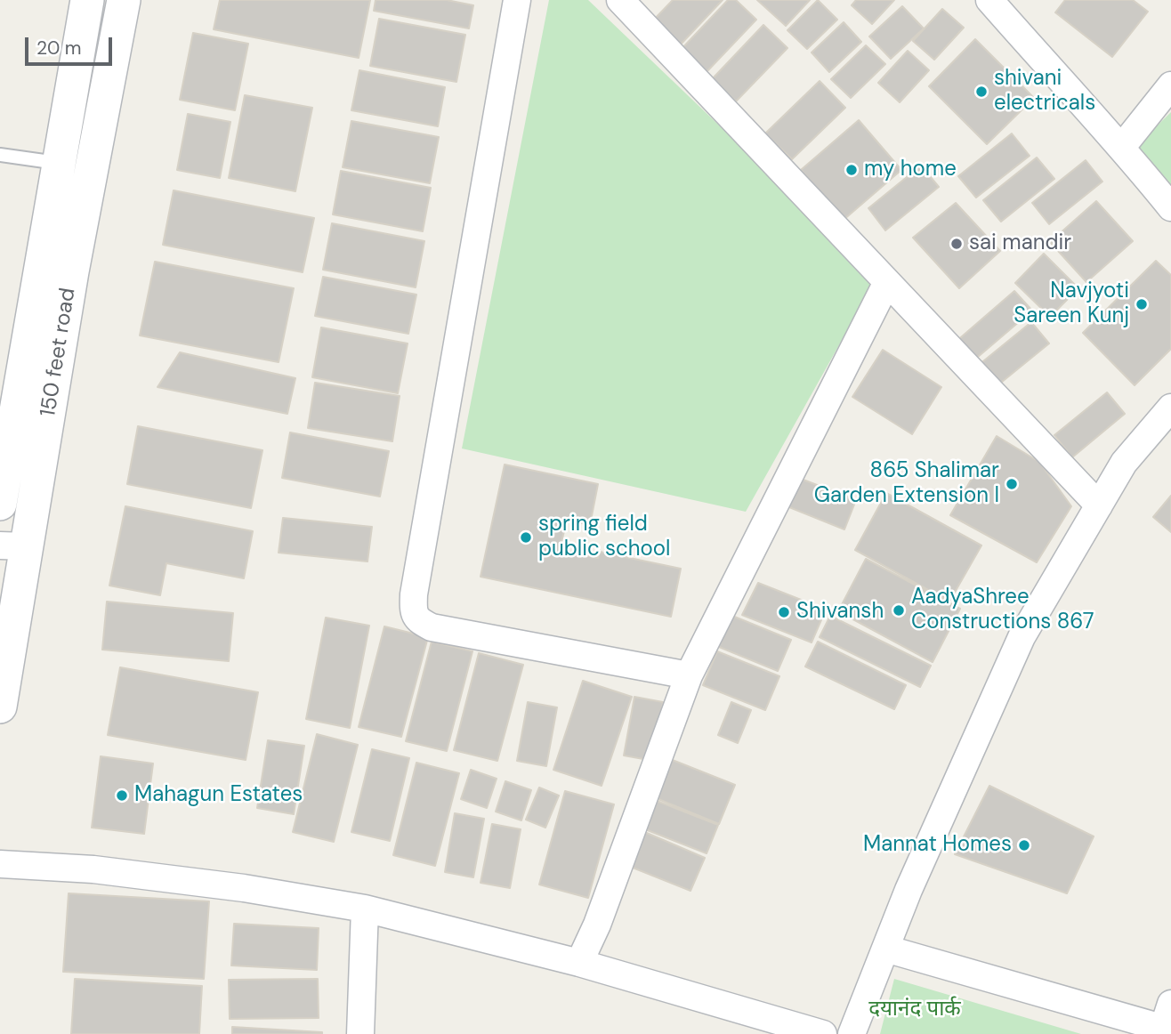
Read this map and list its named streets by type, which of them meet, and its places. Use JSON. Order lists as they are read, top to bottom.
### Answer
{
  "streets": {
    "street": ["150 feet road"]
  },
  "parks": ["दयानंद पार्क"],
  "places": [
    "shivani electricals",
    "my home",
    "sai mandir",
    "Navjyoti Sareen Kunj",
    "865 Shalimar Garden Extension I",
    "spring field public school",
    "AadyaShree Constructions 867",
    "Shivansh",
    "Mahagun Estates",
    "Mannat Homes"
  ],
  "scale_bar": "20 m"
}
